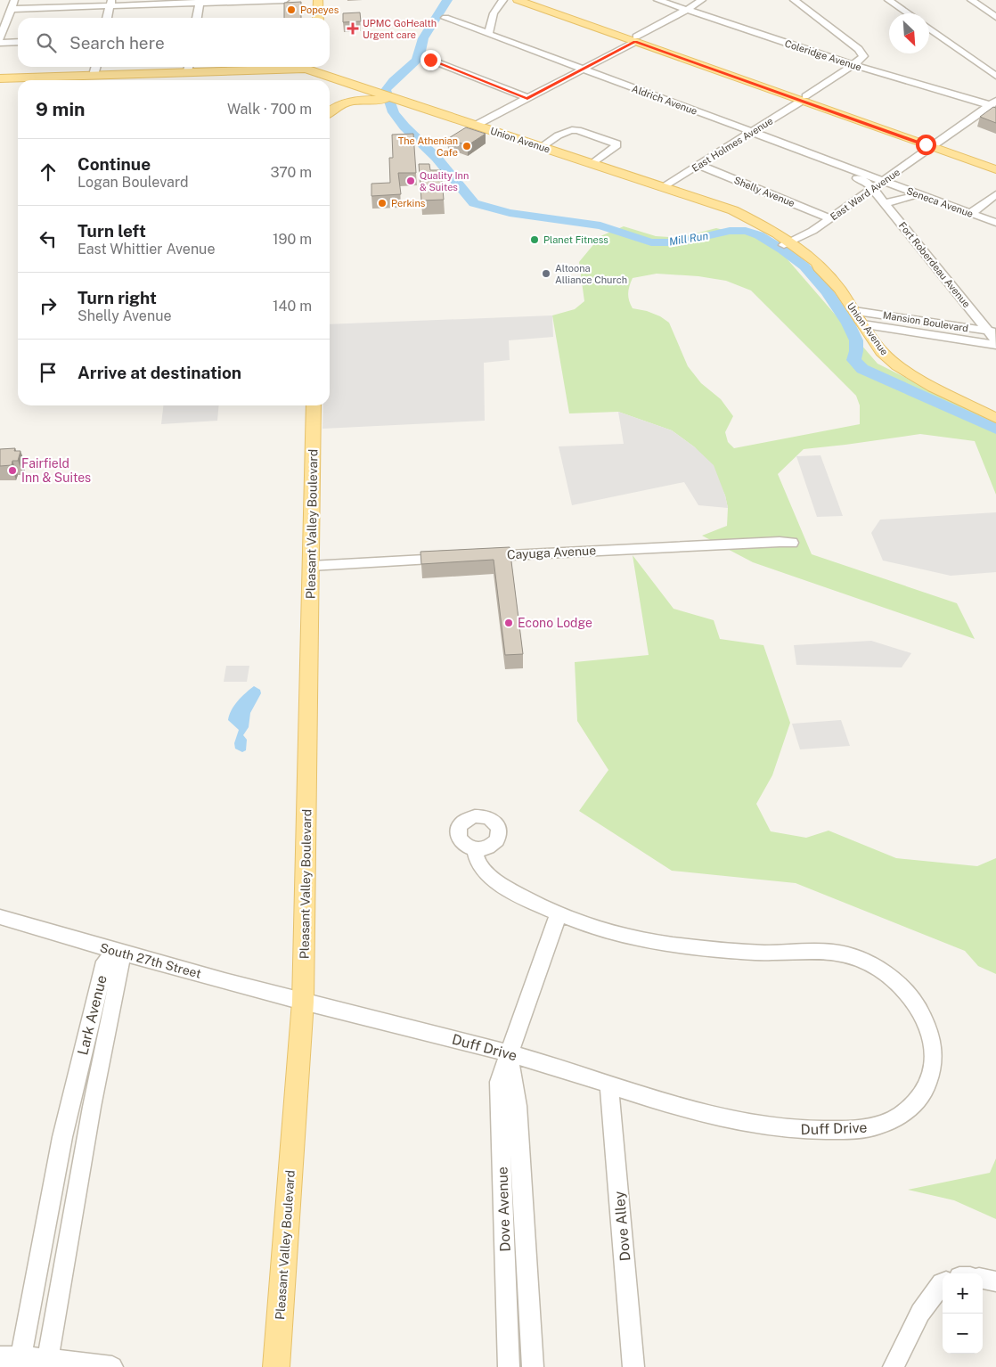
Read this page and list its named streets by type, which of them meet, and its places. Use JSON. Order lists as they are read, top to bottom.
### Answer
{
  "streets": {
    "main road": ["Union Avenue", "Pleasant Valley Boulevard"],
    "street": [
      "Coleridge Avenue",
      "Aldrich Avenue",
      "East Holmes Avenue",
      "Shelly Avenue",
      "East Ward Avenue",
      "Seneca Avenue",
      "Fort Roberdeau Avenue",
      "Mansion Boulevard",
      "Cayuga Avenue",
      "South 27th Street",
      "Lark Avenue",
      "Duff Drive",
      "Dove Avenue",
      "Dove Alley"
    ]
  },
  "crossings": [
    ["Coleridge Avenue", "East Holmes Avenue"],
    ["Coleridge Avenue", "East Ward Avenue"],
    ["Aldrich Avenue", "East Holmes Avenue"],
    ["Aldrich Avenue", "East Ward Avenue"],
    ["Aldrich Avenue", "Seneca Avenue"],
    ["Aldrich Avenue", "Fort Roberdeau Avenue"],
    ["Union Avenue", "East Holmes Avenue"],
    ["Union Avenue", "East Ward Avenue"],
    ["Union Avenue", "Mansion Boulevard"],
    ["East Holmes Avenue", "Shelly Avenue"],
    ["Shelly Avenue", "East Ward Avenue"],
    ["East Ward Avenue", "Seneca Avenue"],
    ["East Ward Avenue", "Fort Roberdeau Avenue"],
    ["Fort Roberdeau Avenue", "Mansion Boulevard"],
    ["Pleasant Valley Boulevard", "South 27th Street"],
    ["Pleasant Valley Boulevard", "Duff Drive"],
    ["South 27th Street", "Lark Avenue"],
    ["South 27th Street", "Duff Drive"],
    ["Duff Drive", "Dove Avenue"],
    ["Duff Drive", "Dove Alley"]
  ],
  "water": ["Mill Run"],
  "places": {
    "other": [
      "Popeyes",
      "The Athenian Cafe",
      "Quality Inn & Suites",
      "Perkins",
      "Planet Fitness",
      "Altoona Alliance Church",
      "Fairfield Inn & Suites",
      "Econo Lodge"
    ],
    "health": ["UPMC GoHealth Urgent care"]
  },
  "north": "bottom right",
  "page": {
    "search": "Search here",
    "heading": ["9 min", "Walk · 700 m"],
    "list": [
      ["Continue", "Logan Boulevard", "370 m"],
      ["Turn left", "East Whittier Avenue", "190 m"],
      ["Turn right", "Shelly Avenue", "140 m"],
      "Arrive at destination"
    ],
    "map_buttons": ["+", "−"]
  }
}
